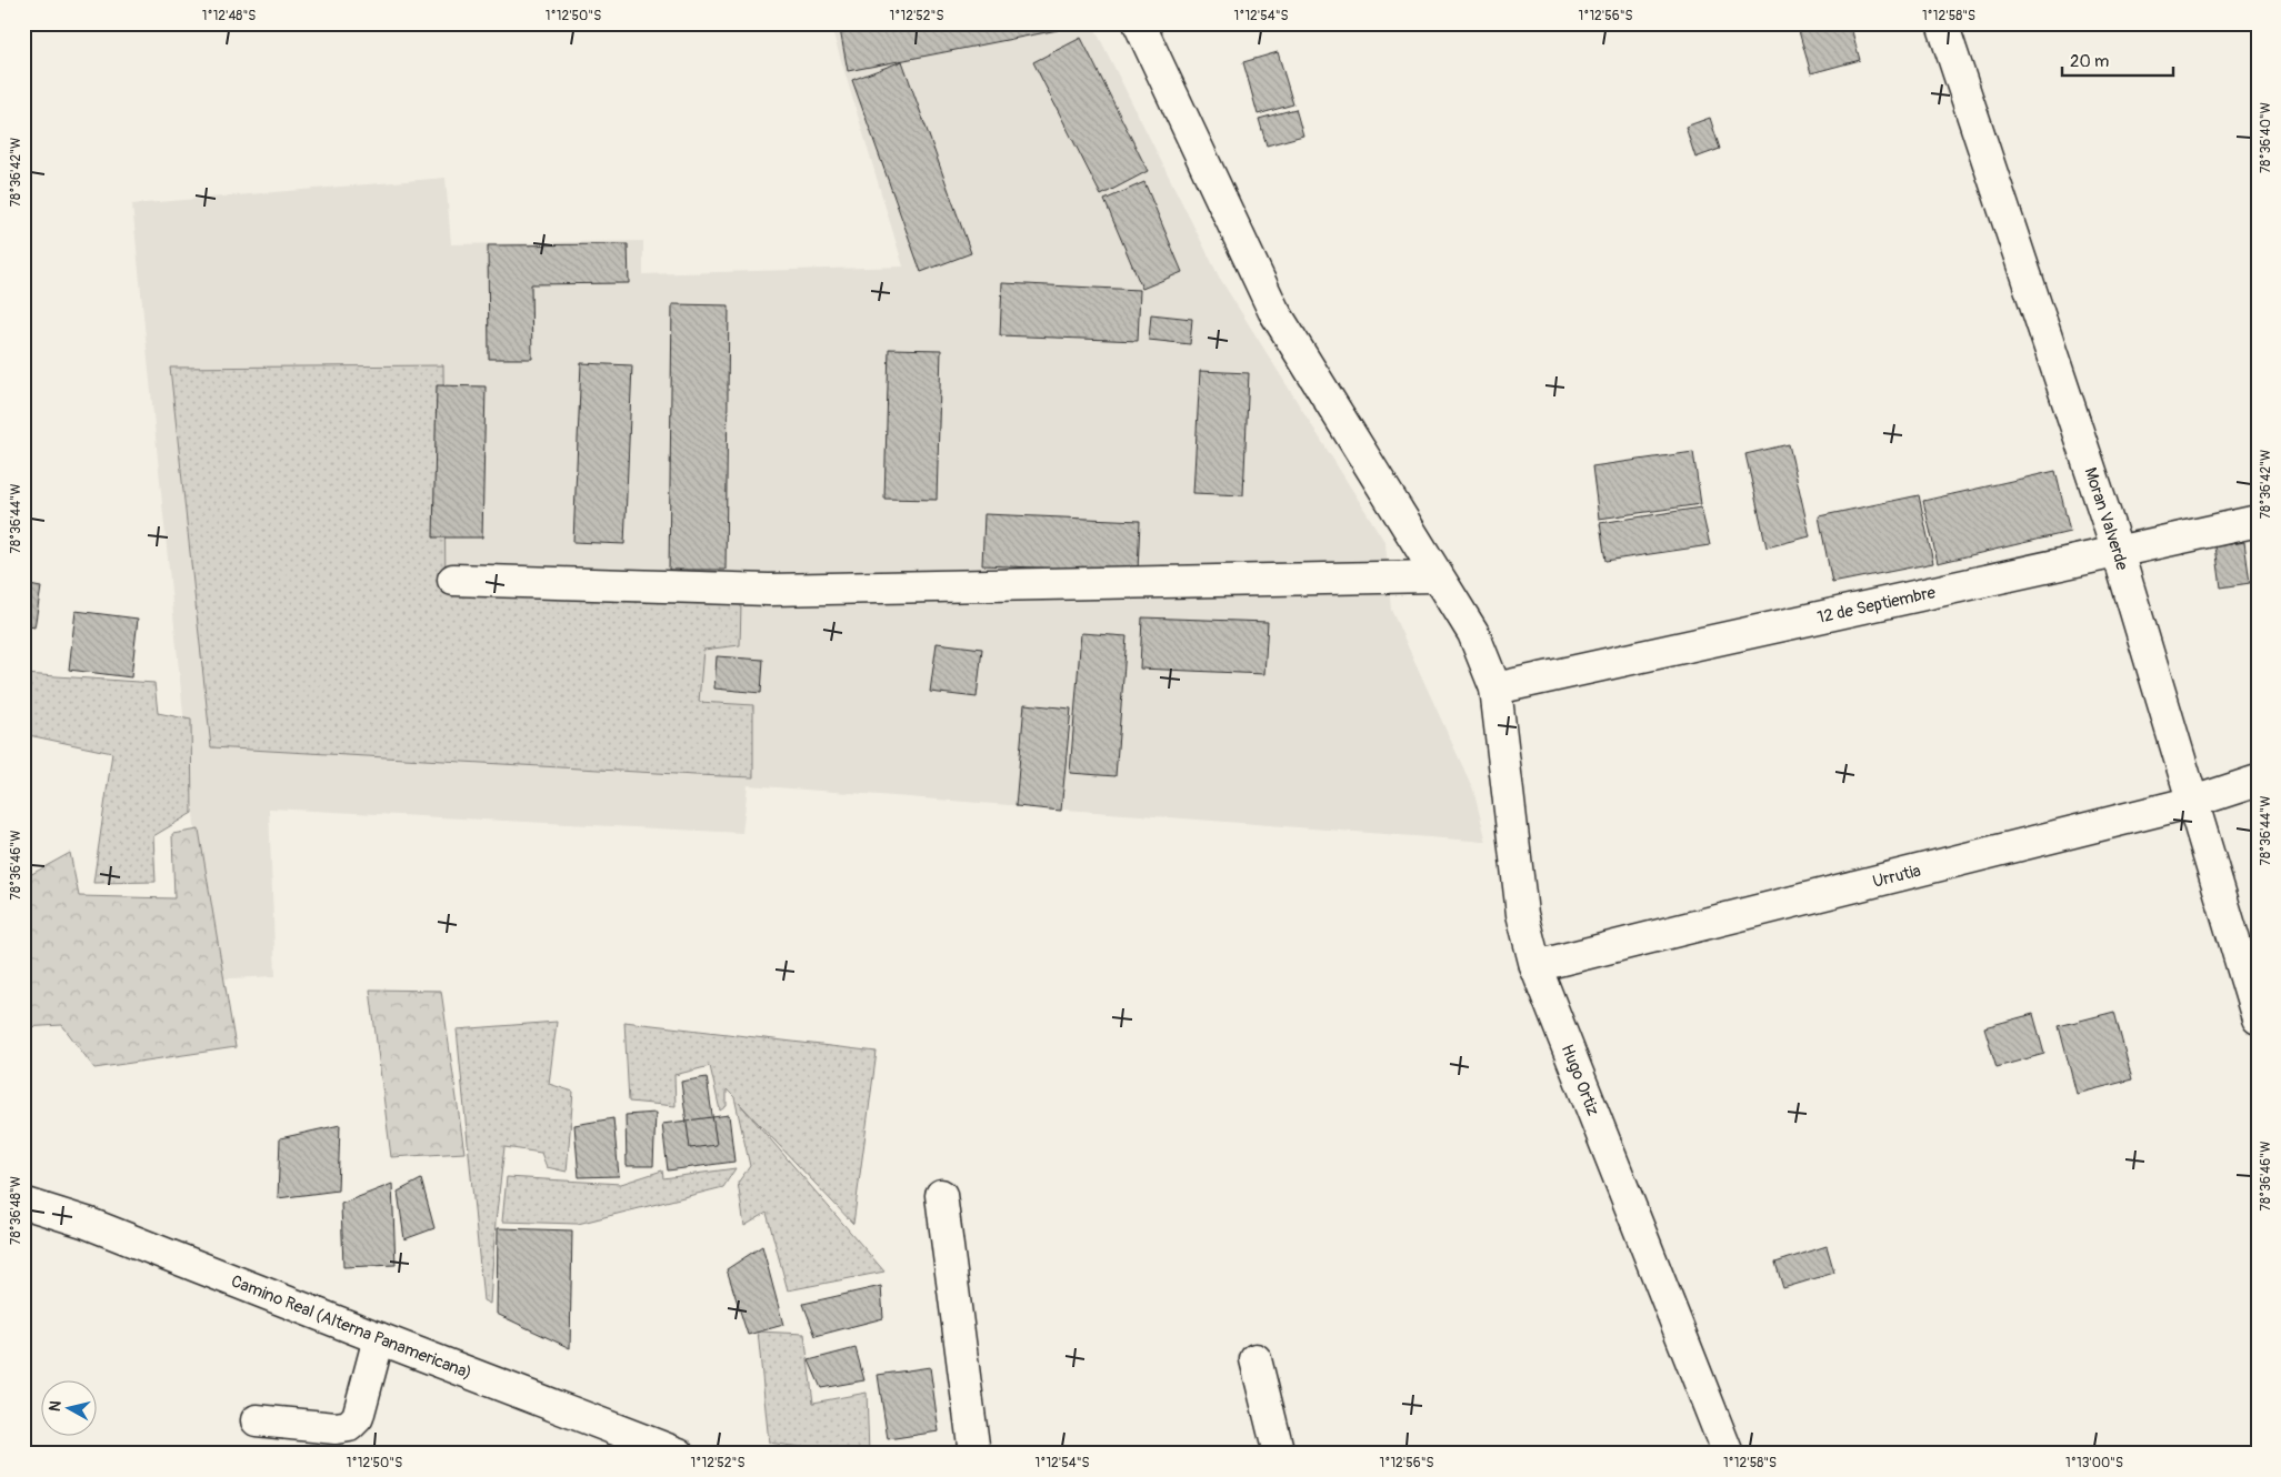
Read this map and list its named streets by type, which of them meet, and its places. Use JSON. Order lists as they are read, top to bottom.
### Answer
{
  "streets": {
    "street": [
      "Moran Valverde",
      "12 de Septiembre",
      "Urrutia",
      "Hugo Ortiz",
      "Camino Real (Alterna Panamericana)"
    ]
  },
  "crossings": [
    ["Moran Valverde", "12 de Septiembre"],
    ["Moran Valverde", "Urrutia"],
    ["12 de Septiembre", "Hugo Ortiz"],
    ["Urrutia", "Hugo Ortiz"]
  ],
  "scale_bar": "20 m",
  "north": "left",
  "coordinates": [
    "1°12'48\"S",
    "1°12'50\"S",
    "1°12'52\"S",
    "1°12'54\"S",
    "1°12'56\"S",
    "1°12'58\"S",
    "78°36'40\"W",
    "78°36'42\"W",
    "78°36'44\"W",
    "78°36'46\"W",
    "78°36'48\"W",
    "1°13'00\"S"
  ]
}
